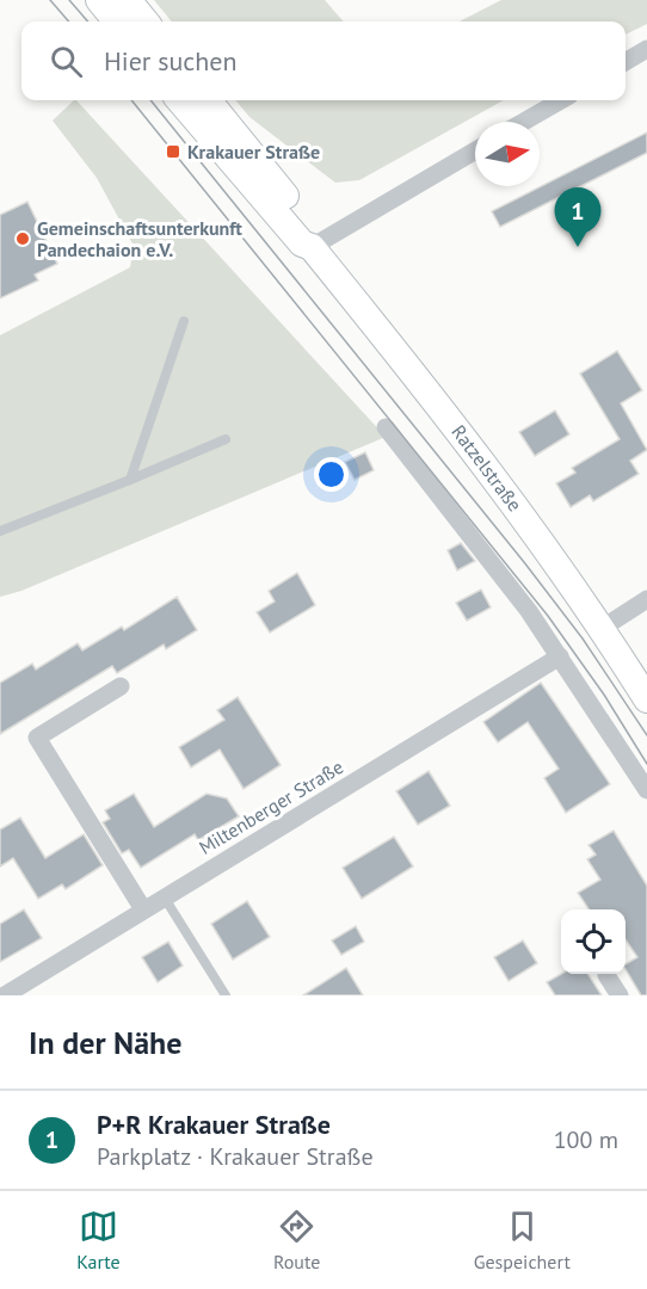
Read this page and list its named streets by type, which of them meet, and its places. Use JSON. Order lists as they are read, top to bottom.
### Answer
{
  "streets": {
    "main road": ["Ratzelstraße"],
    "street": ["Miltenberger Straße"]
  },
  "places": {
    "transit": ["Krakauer Straße"],
    "other": ["Gemeinschaftsunterkunft Pandechaion e.V."]
  },
  "north": "right",
  "page": {
    "search": "Hier suchen",
    "pins": "1",
    "heading": "In der Nähe",
    "list": [
      {
        "mark": "1",
        "name": "P+R Krakauer Straße",
        "note": "Parkplatz · Krakauer Straße",
        "value": "100 m"
      }
    ],
    "nav": ["Karte", "Route", "Gespeichert"]
  }
}
